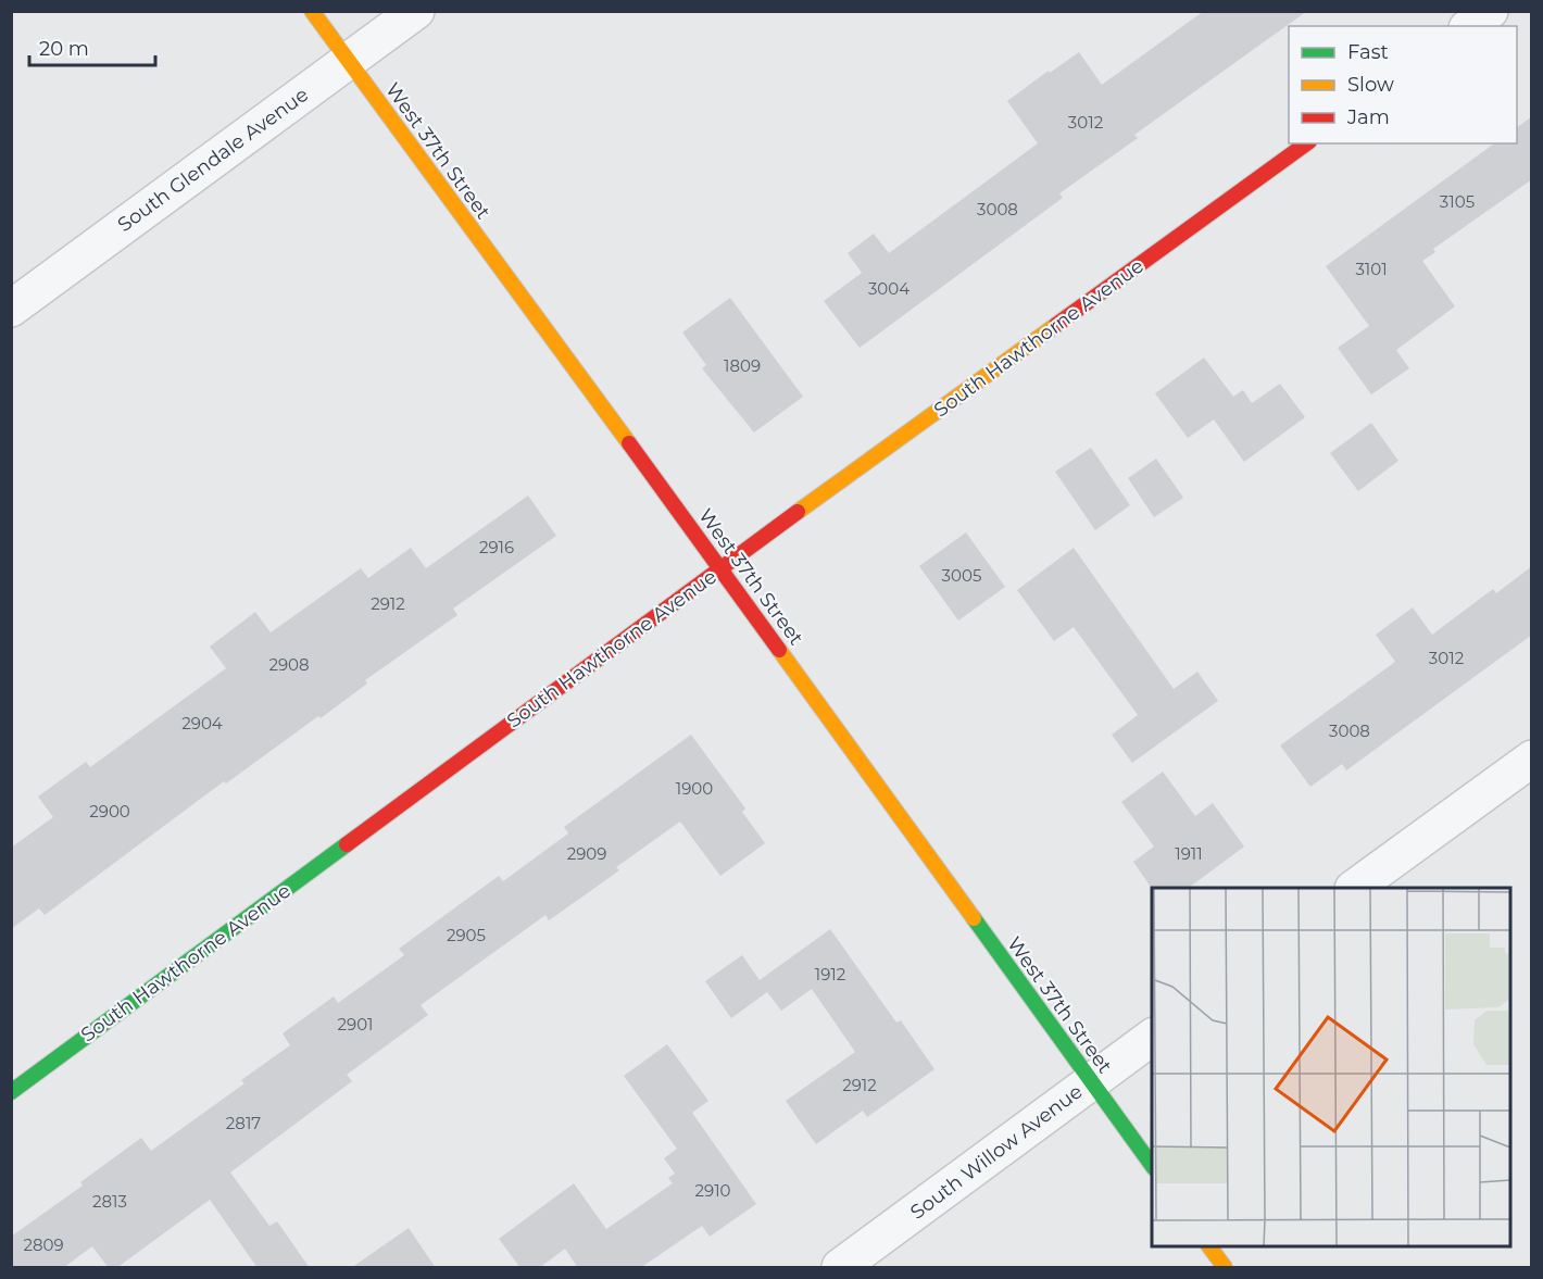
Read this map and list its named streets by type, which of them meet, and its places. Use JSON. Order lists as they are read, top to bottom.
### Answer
{
  "streets": {
    "street": [
      "West 37th Street",
      "South Glendale Avenue",
      "South Hawthorne Avenue",
      "South Willow Avenue"
    ]
  },
  "crossings": [
    ["West 37th Street", "South Glendale Avenue"],
    ["West 37th Street", "South Hawthorne Avenue"],
    ["West 37th Street", "South Willow Avenue"]
  ],
  "house_numbers": [
    "3012",
    "3105",
    "3008",
    "3101",
    "3004",
    "1809",
    "2916",
    "3005",
    "2912",
    "3012",
    "2908",
    "2904",
    "3008",
    "1900",
    "2900",
    "2909",
    "1911",
    "2905",
    "1912",
    "2901",
    "2912",
    "2817",
    "2910",
    "2813",
    "2809"
  ],
  "legend": ["Fast", "Slow", "Jam"],
  "scale_bar": "20 m"
}
